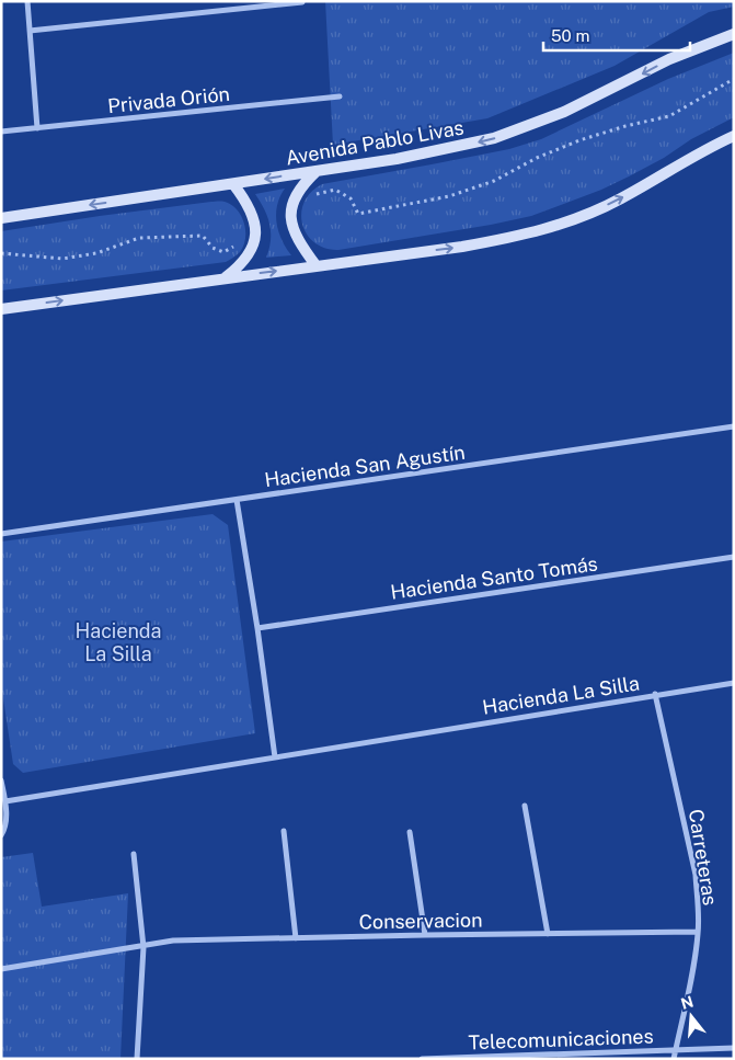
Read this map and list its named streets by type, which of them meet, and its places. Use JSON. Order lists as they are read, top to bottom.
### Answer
{
  "streets": {
    "main road": ["Avenida Pablo Livas"],
    "street": [
      "Privada Orión",
      "Hacienda San Agustín",
      "Hacienda Santo Tomás",
      "Hacienda La Silla",
      "Carreteras",
      "Conservacion",
      "Telecomunicaciones"
    ]
  },
  "crossings": [
    ["Hacienda La Silla", "Carreteras"],
    ["Carreteras", "Conservacion"],
    ["Carreteras", "Telecomunicaciones"]
  ],
  "parks": ["Hacienda La Silla"],
  "scale_bar": "50 m",
  "north": "top"
}
